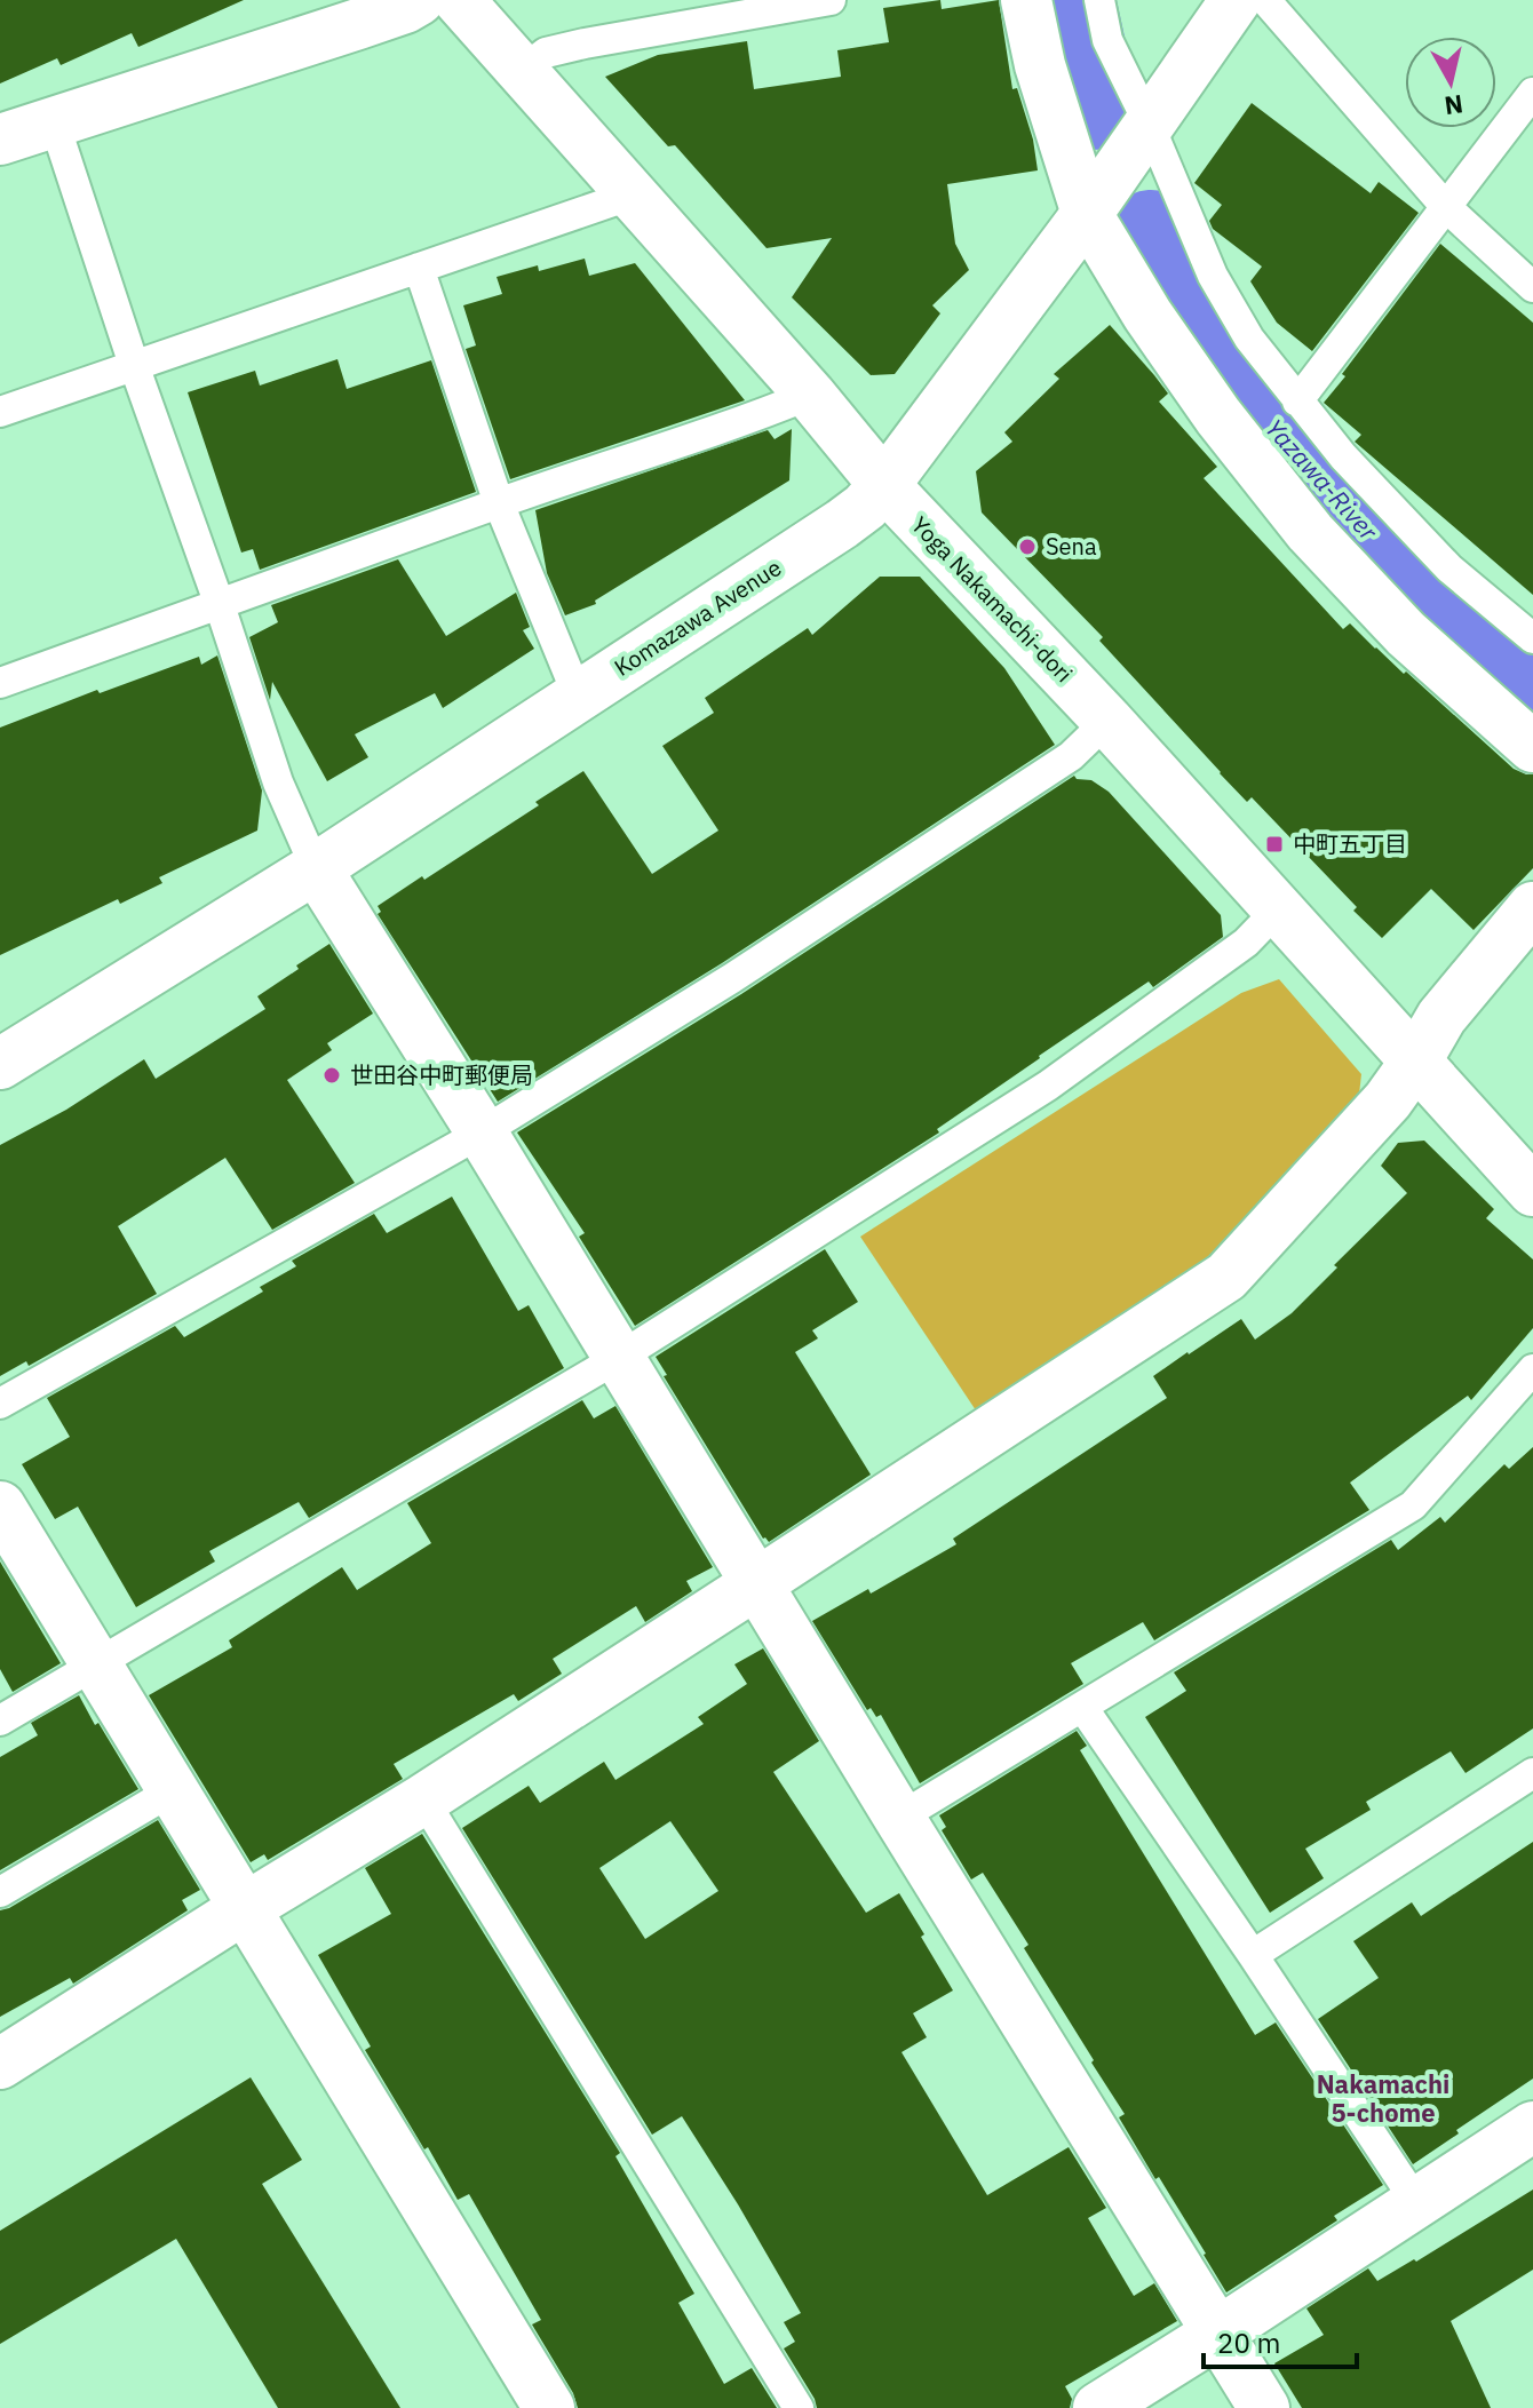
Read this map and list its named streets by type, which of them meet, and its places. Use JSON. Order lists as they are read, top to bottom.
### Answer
{
  "streets": {
    "street": ["Yoga Nakamachi-dori", "Komazawa Avenue"]
  },
  "crossings": [
    ["Yoga Nakamachi-dori", "Komazawa Avenue"]
  ],
  "districts": ["Nakamachi 5-chome"],
  "water": ["Yazawa-River"],
  "places": {
    "other": ["Sena", "世田谷中町郵便局"],
    "transit": ["中町五丁目"]
  },
  "scale_bar": "20 m",
  "north": "bottom"
}
